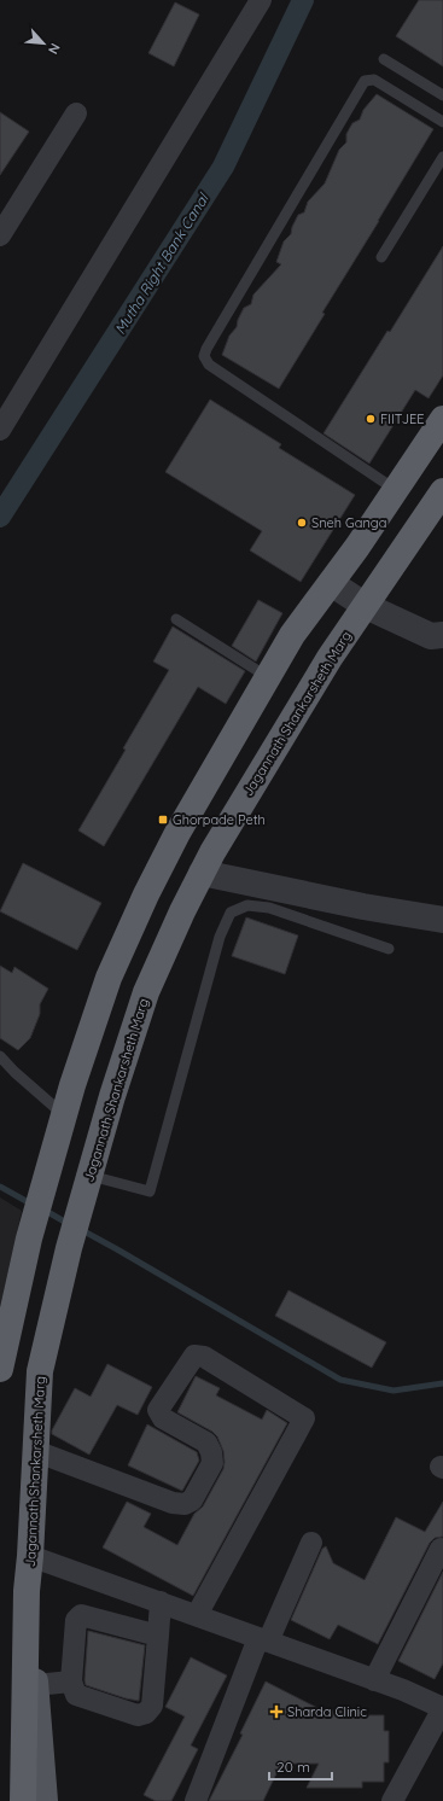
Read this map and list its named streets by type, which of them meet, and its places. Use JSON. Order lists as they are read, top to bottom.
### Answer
{
  "streets": {
    "highway": ["Jagannath Shankarsheth Marg"]
  },
  "water": ["Mutha Right Bank Canal"],
  "places": {
    "other": ["FIITJEE", "Sneh Ganga"],
    "transit": ["Ghorpade Peth"],
    "health": ["Sharda Clinic"]
  },
  "scale_bar": "20 m",
  "north": "bottom right"
}
